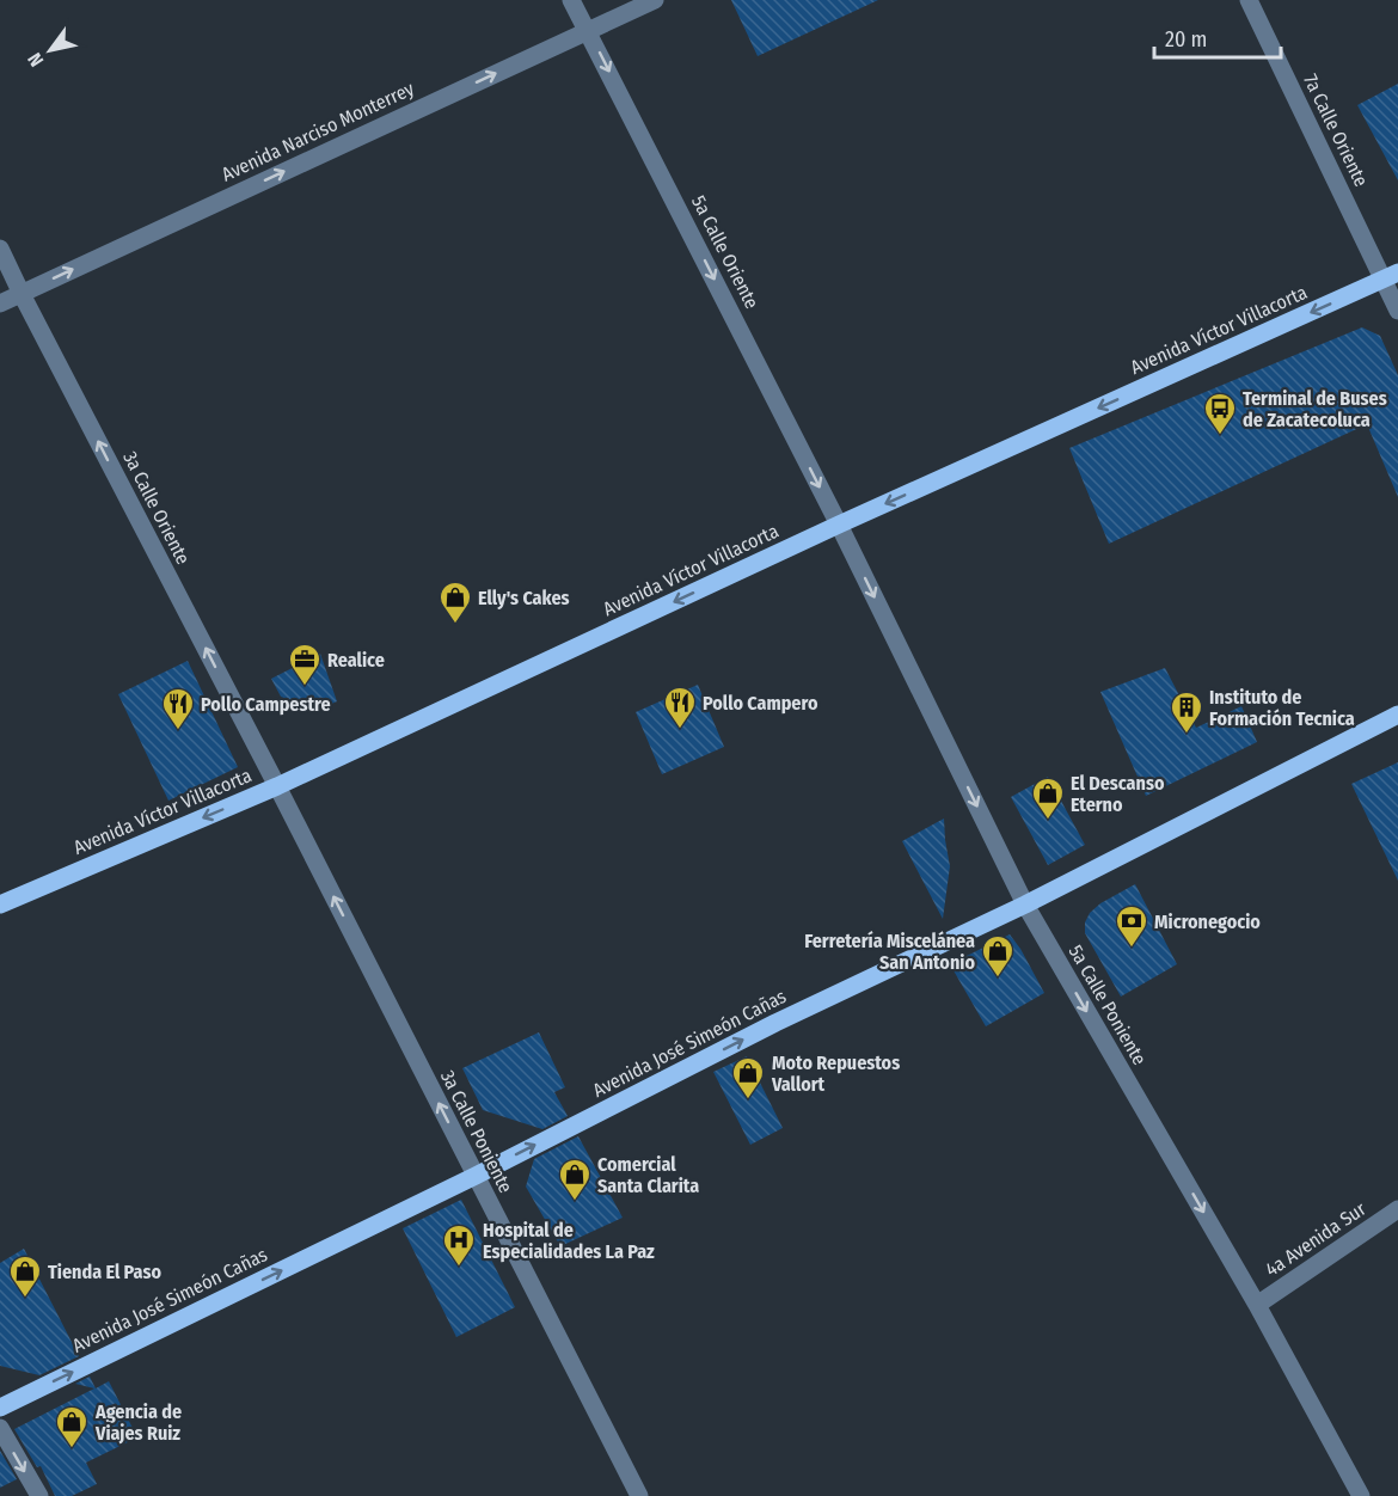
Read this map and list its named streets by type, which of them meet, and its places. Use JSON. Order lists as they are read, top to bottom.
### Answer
{
  "streets": {
    "main road": ["Avenida Víctor Villacorta", "Avenida José Simeón Cañas"],
    "street": [
      "7a Calle Oriente",
      "Avenida Narciso Monterrey",
      "5a Calle Oriente",
      "3a Calle Oriente",
      "5a Calle Poniente",
      "3a Calle Poniente",
      "4a Avenida Sur"
    ]
  },
  "crossings": [
    ["7a Calle Oriente", "Avenida Víctor Villacorta"],
    ["Avenida Narciso Monterrey", "5a Calle Oriente"],
    ["Avenida Narciso Monterrey", "3a Calle Oriente"],
    ["5a Calle Oriente", "Avenida Víctor Villacorta"],
    ["5a Calle Oriente", "5a Calle Poniente"],
    ["Avenida Víctor Villacorta", "3a Calle Oriente"],
    ["Avenida Víctor Villacorta", "5a Calle Poniente"],
    ["Avenida Víctor Villacorta", "3a Calle Poniente"],
    ["3a Calle Oriente", "3a Calle Poniente"],
    ["5a Calle Poniente", "Avenida José Simeón Cañas"],
    ["5a Calle Poniente", "4a Avenida Sur"],
    ["Avenida José Simeón Cañas", "3a Calle Poniente"]
  ],
  "one_way": [
    "Avenida Narciso Monterrey",
    "5a Calle Oriente",
    "Avenida Víctor Villacorta",
    "3a Calle Oriente",
    "5a Calle Poniente",
    "Avenida José Simeón Cañas",
    "3a Calle Poniente"
  ],
  "places": {
    "bus stop": ["Terminal de Buses de Zacatecoluca"],
    "shop": [
      "Elly's Cakes",
      "El Descanso Eterno",
      "Ferretería Miscelánea San Antonio",
      "Moto Repuestos Vallort",
      "Comercial Santa Clarita",
      "Tienda El Paso",
      "Agencia de Viajes Ruiz"
    ],
    "office": ["Realice"],
    "restaurant": ["Pollo Campero", "Pollo Campestre"],
    "building": ["Instituto de Formación Tecnica"],
    "bank": ["Micronegocio"],
    "hospital": ["Hospital de Especialidades La Paz"]
  },
  "scale_bar": "20 m",
  "north": "bottom left"
}
